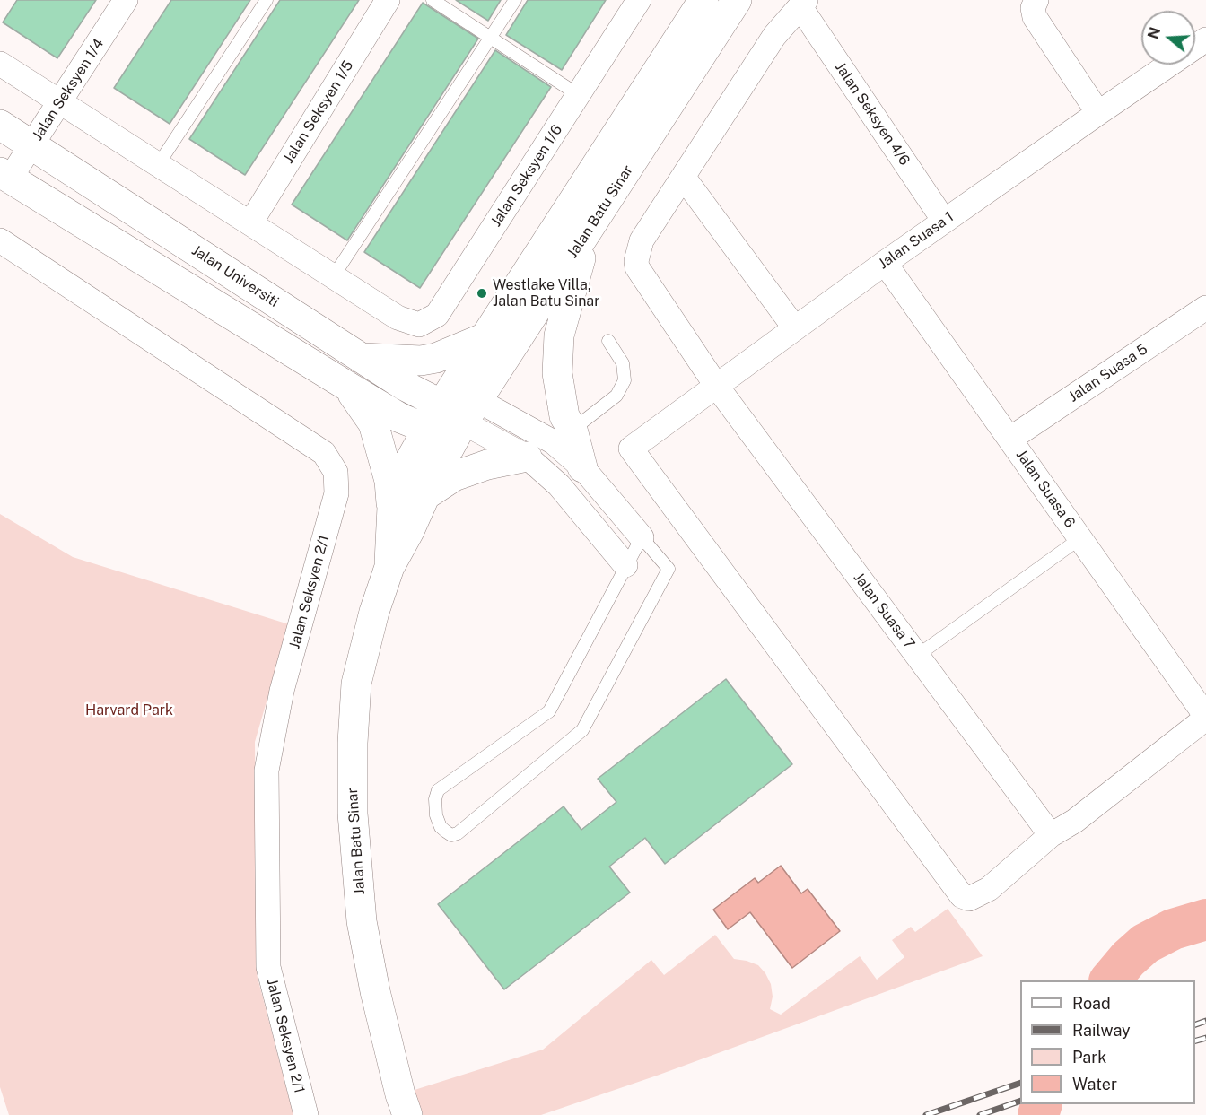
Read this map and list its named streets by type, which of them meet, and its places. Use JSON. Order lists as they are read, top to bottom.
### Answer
{
  "streets": {
    "street": [
      "Jalan Seksyen 1/4",
      "Jalan Seksyen 1/5",
      "Jalan Seksyen 4/6",
      "Jalan Seksyen 1/6",
      "Jalan Batu Sinar",
      "Jalan Suasa 1",
      "Jalan Universiti",
      "Jalan Suasa 5",
      "Jalan Suasa 6",
      "Jalan Seksyen 2/1",
      "Jalan Suasa 7"
    ]
  },
  "crossings": [
    ["Jalan Seksyen 1/4", "Jalan Universiti"],
    ["Jalan Seksyen 4/6", "Jalan Suasa 1"],
    ["Jalan Seksyen 4/6", "Jalan Suasa 7"],
    ["Jalan Batu Sinar", "Jalan Universiti"],
    ["Jalan Suasa 1", "Jalan Suasa 6"],
    ["Jalan Suasa 1", "Jalan Suasa 7"],
    ["Jalan Suasa 5", "Jalan Suasa 6"],
    ["Jalan Suasa 6", "Jalan Suasa 7"]
  ],
  "parks": ["Harvard Park"],
  "places": ["Westlake Villa, Jalan Batu Sinar"],
  "legend": [
    "Road",
    "Railway",
    "Park",
    "Water"
  ],
  "north": "left"
}
